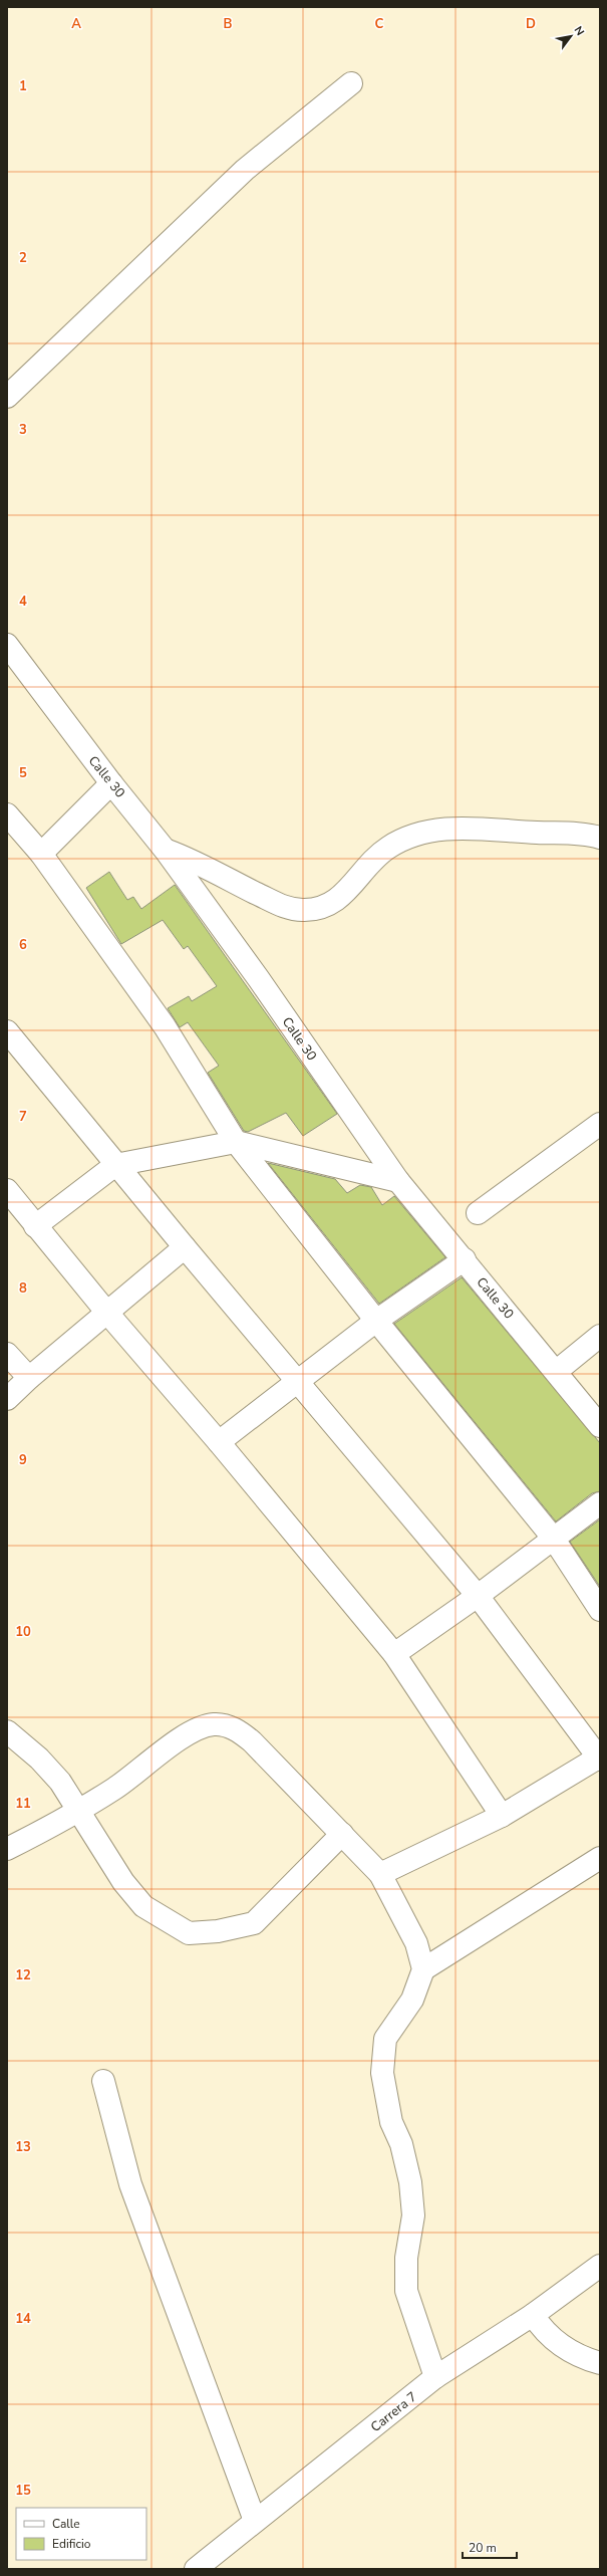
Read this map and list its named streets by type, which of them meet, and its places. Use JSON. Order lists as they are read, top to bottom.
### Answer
{
  "streets": {
    "street": ["Calle 30", "Carrera 7"]
  },
  "legend": ["Calle", "Edificio"],
  "scale_bar": "20 m",
  "north": "top right",
  "grid": {
    "columns": [
      "A",
      "B",
      "C",
      "D"
    ],
    "rows": [
      "1",
      "2",
      "3",
      "4",
      "5",
      "6",
      "7",
      "8",
      "9",
      "10",
      "11",
      "12",
      "13",
      "14",
      "15"
    ]
  }
}
